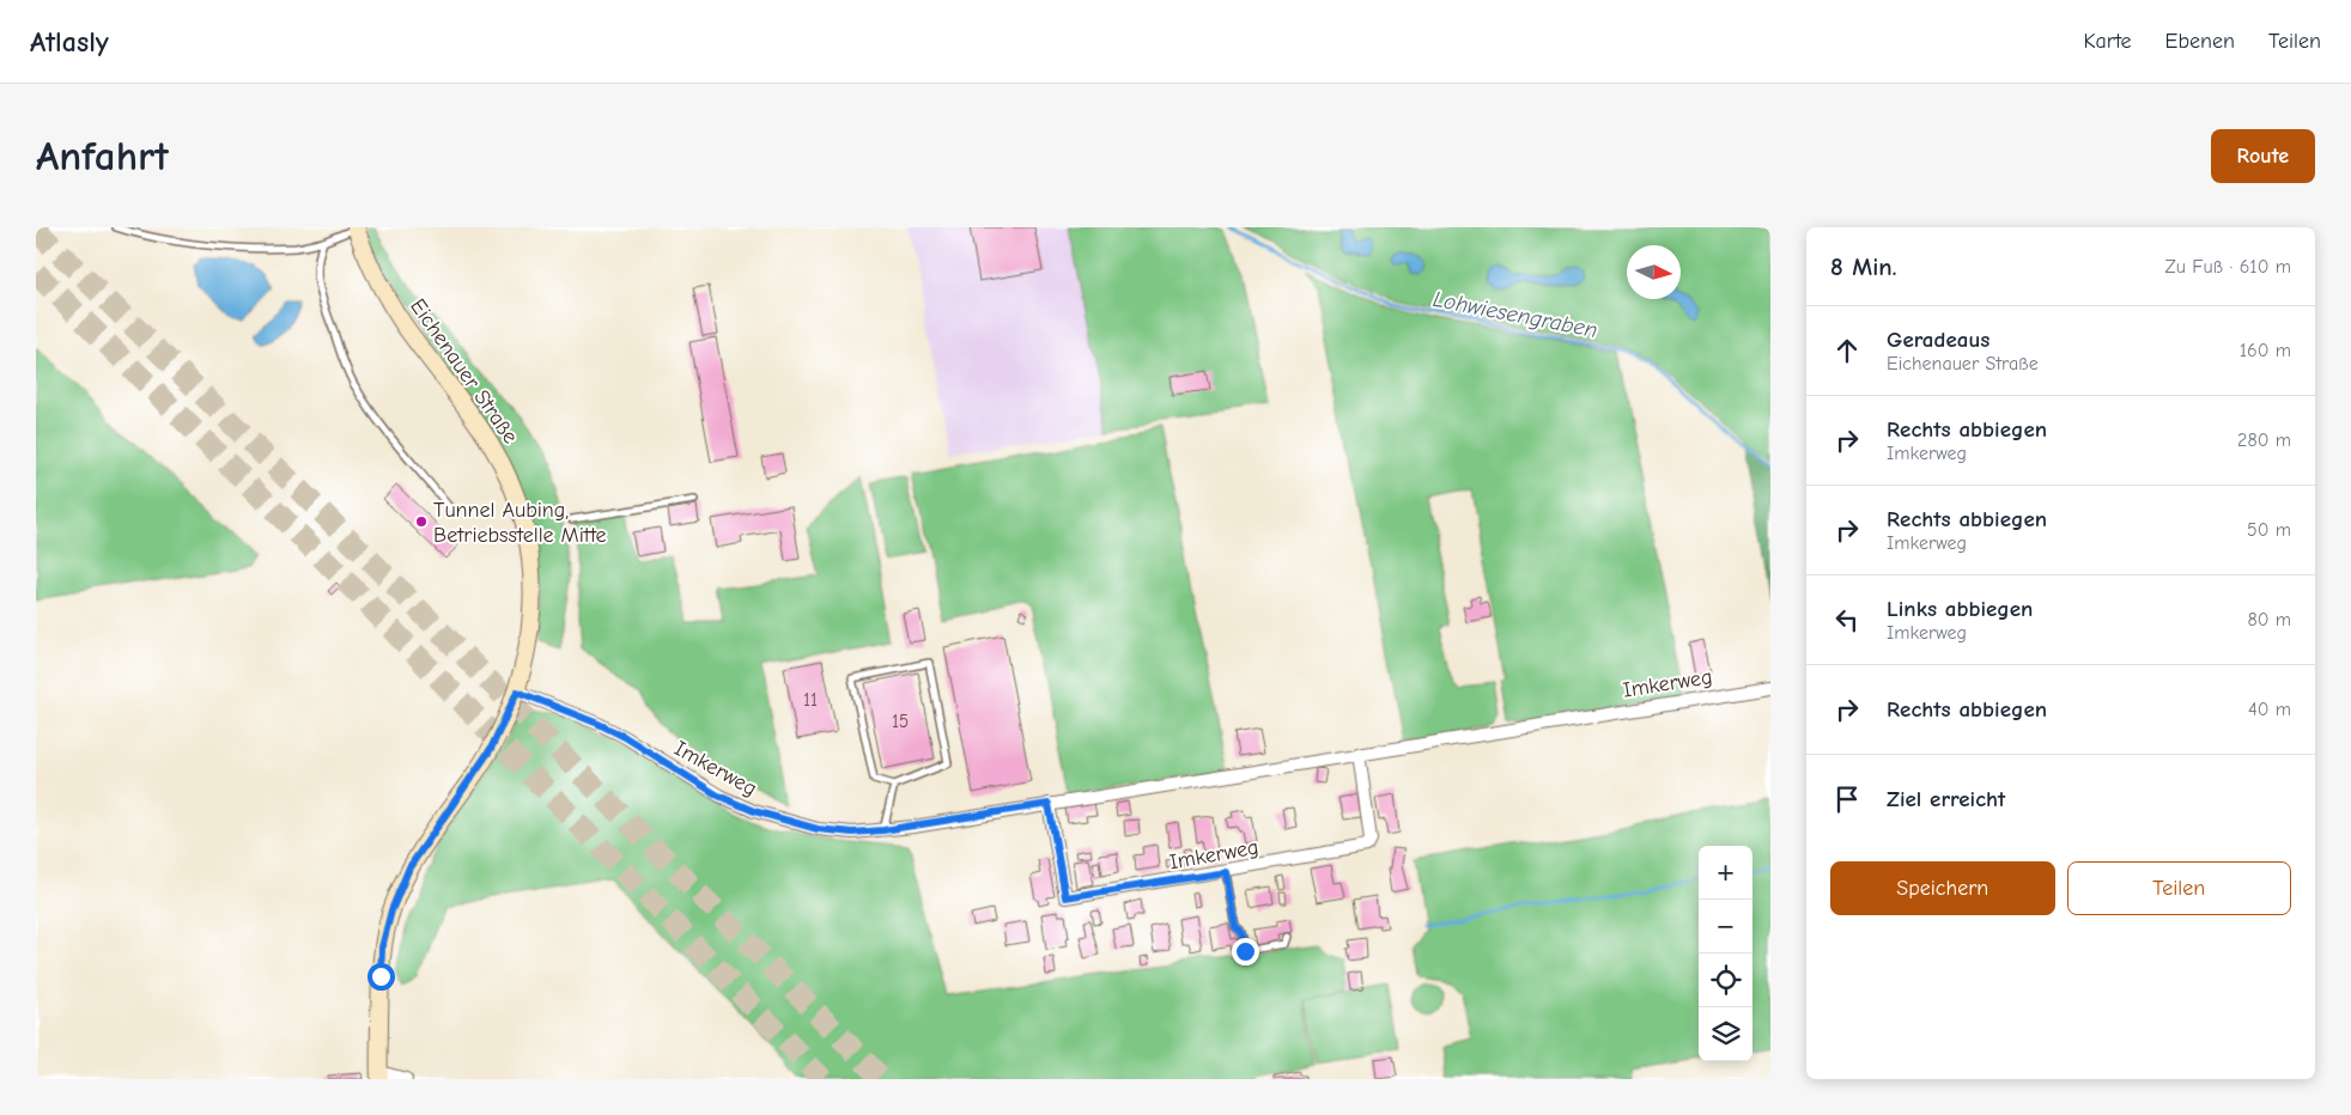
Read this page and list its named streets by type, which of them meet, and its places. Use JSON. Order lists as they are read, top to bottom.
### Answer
{
  "streets": {
    "street": ["Eichenauer Straße", "Imkerweg"]
  },
  "crossings": [
    ["Eichenauer Straße", "Imkerweg"]
  ],
  "water": ["Lohwiesengraben"],
  "places": ["Tunnel Aubing, Betriebsstelle Mitte"],
  "house_numbers": ["11", "15"],
  "north": "right",
  "page": {
    "header": "Atlasly",
    "nav": ["Karte", "Ebenen", "Teilen"],
    "buttons": [
      "Route",
      ["Speichern", "Teilen"]
    ],
    "title": "Anfahrt",
    "heading": ["8 Min.", "Zu Fuß · 610 m"],
    "list": [
      ["Geradeaus", "Eichenauer Straße", "160 m"],
      ["Rechts abbiegen", "Imkerweg", "280 m"],
      ["Rechts abbiegen", "Imkerweg", "50 m"],
      ["Links abbiegen", "Imkerweg", "80 m"],
      ["Rechts abbiegen", "40 m"],
      "Ziel erreicht"
    ],
    "map_buttons": ["+", "−"]
  }
}
